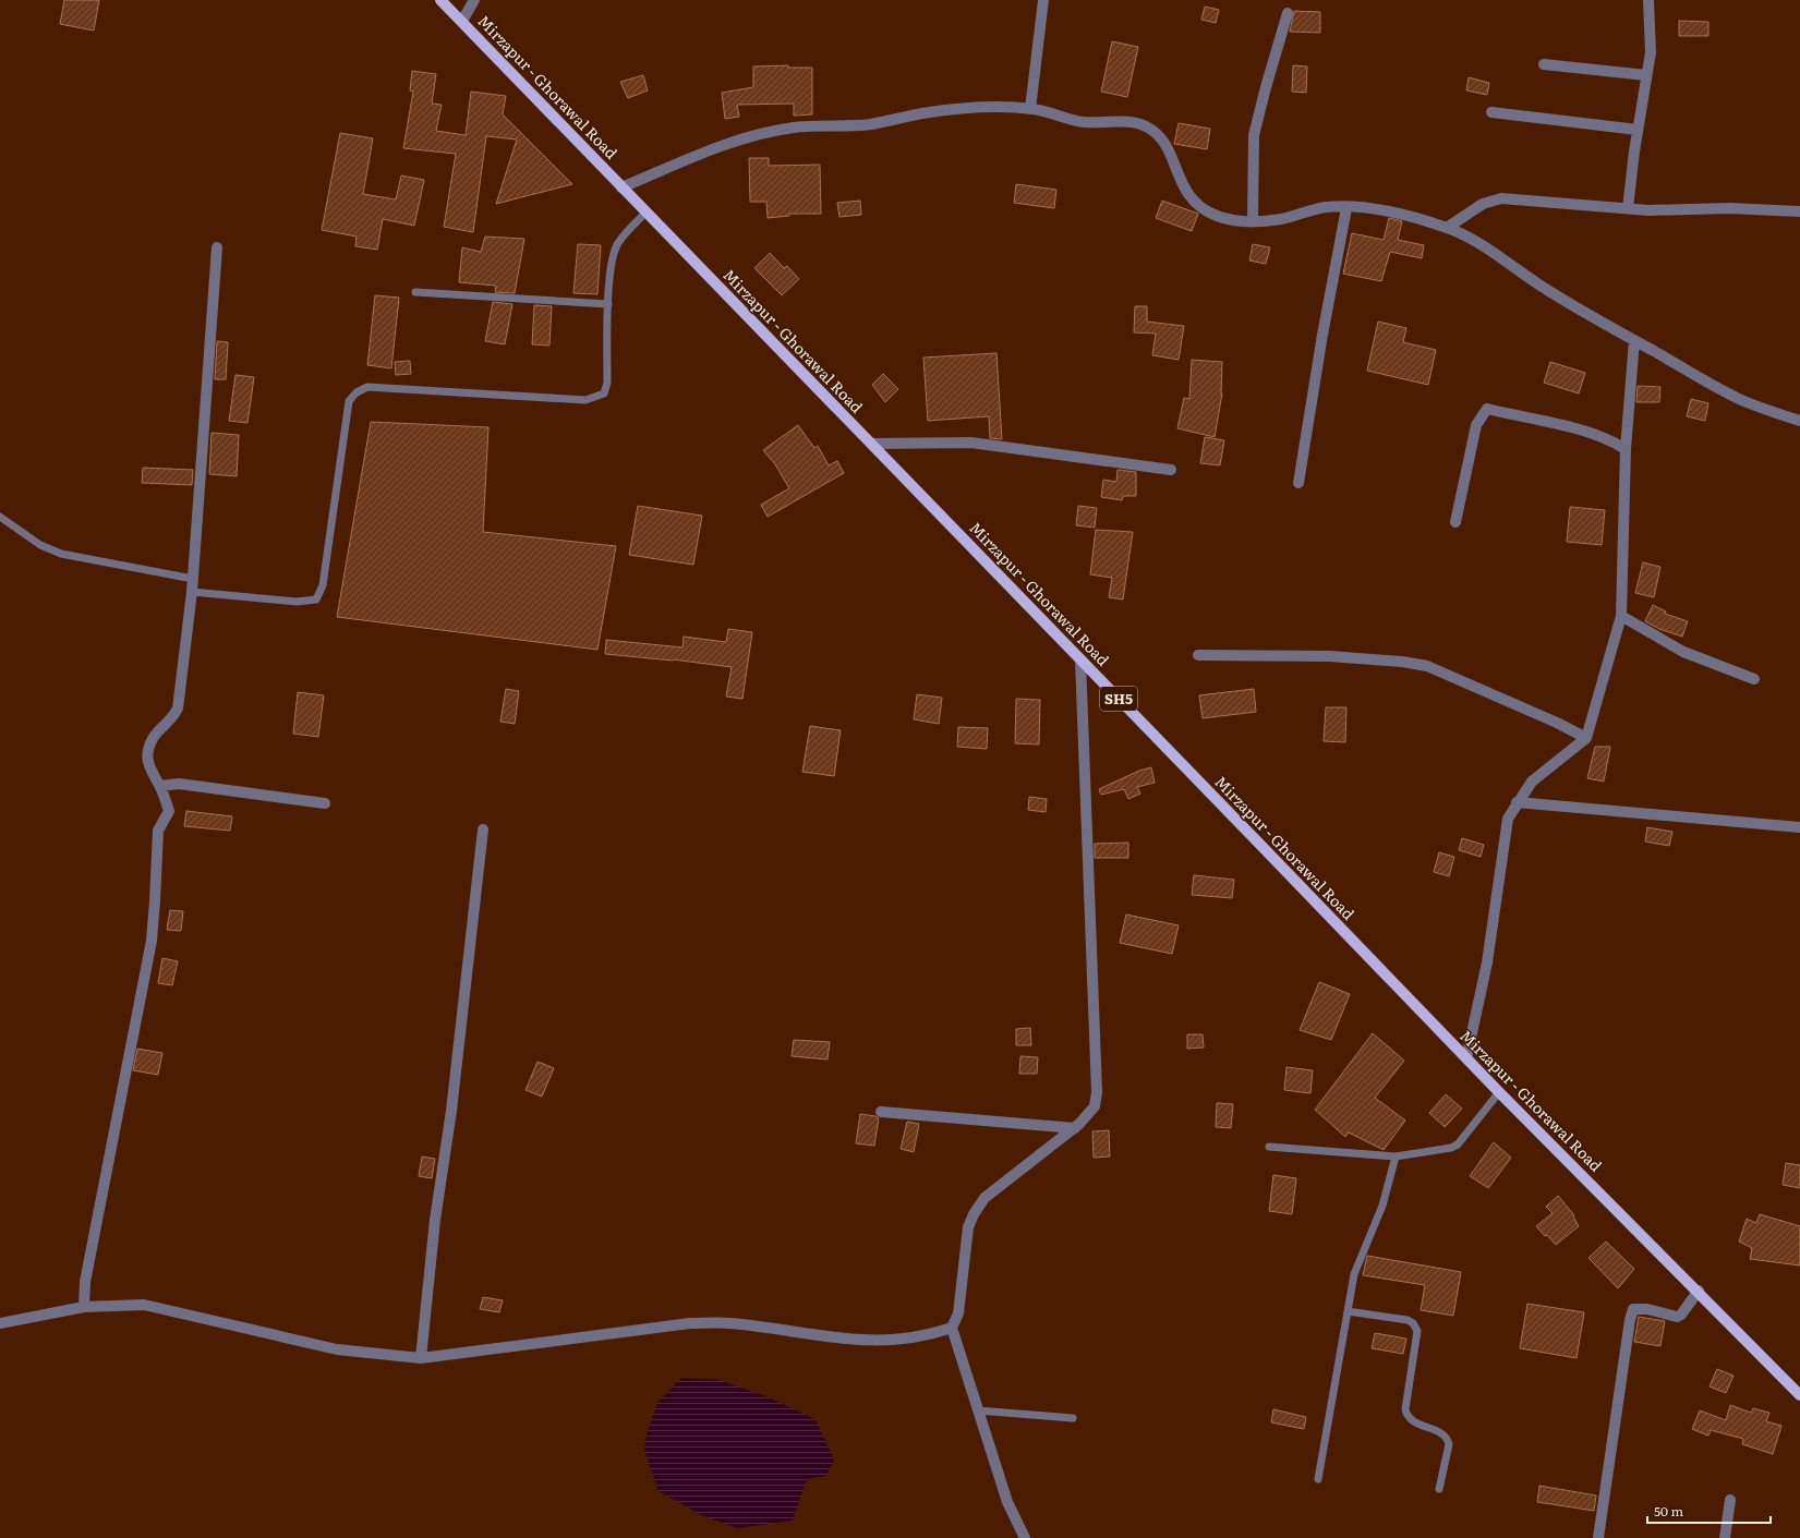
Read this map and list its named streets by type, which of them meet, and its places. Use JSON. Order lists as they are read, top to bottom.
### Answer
{
  "streets": {
    "main road": ["Mirzapur - Ghorawal Road", "SH5"]
  },
  "scale_bar": "50 m"
}
